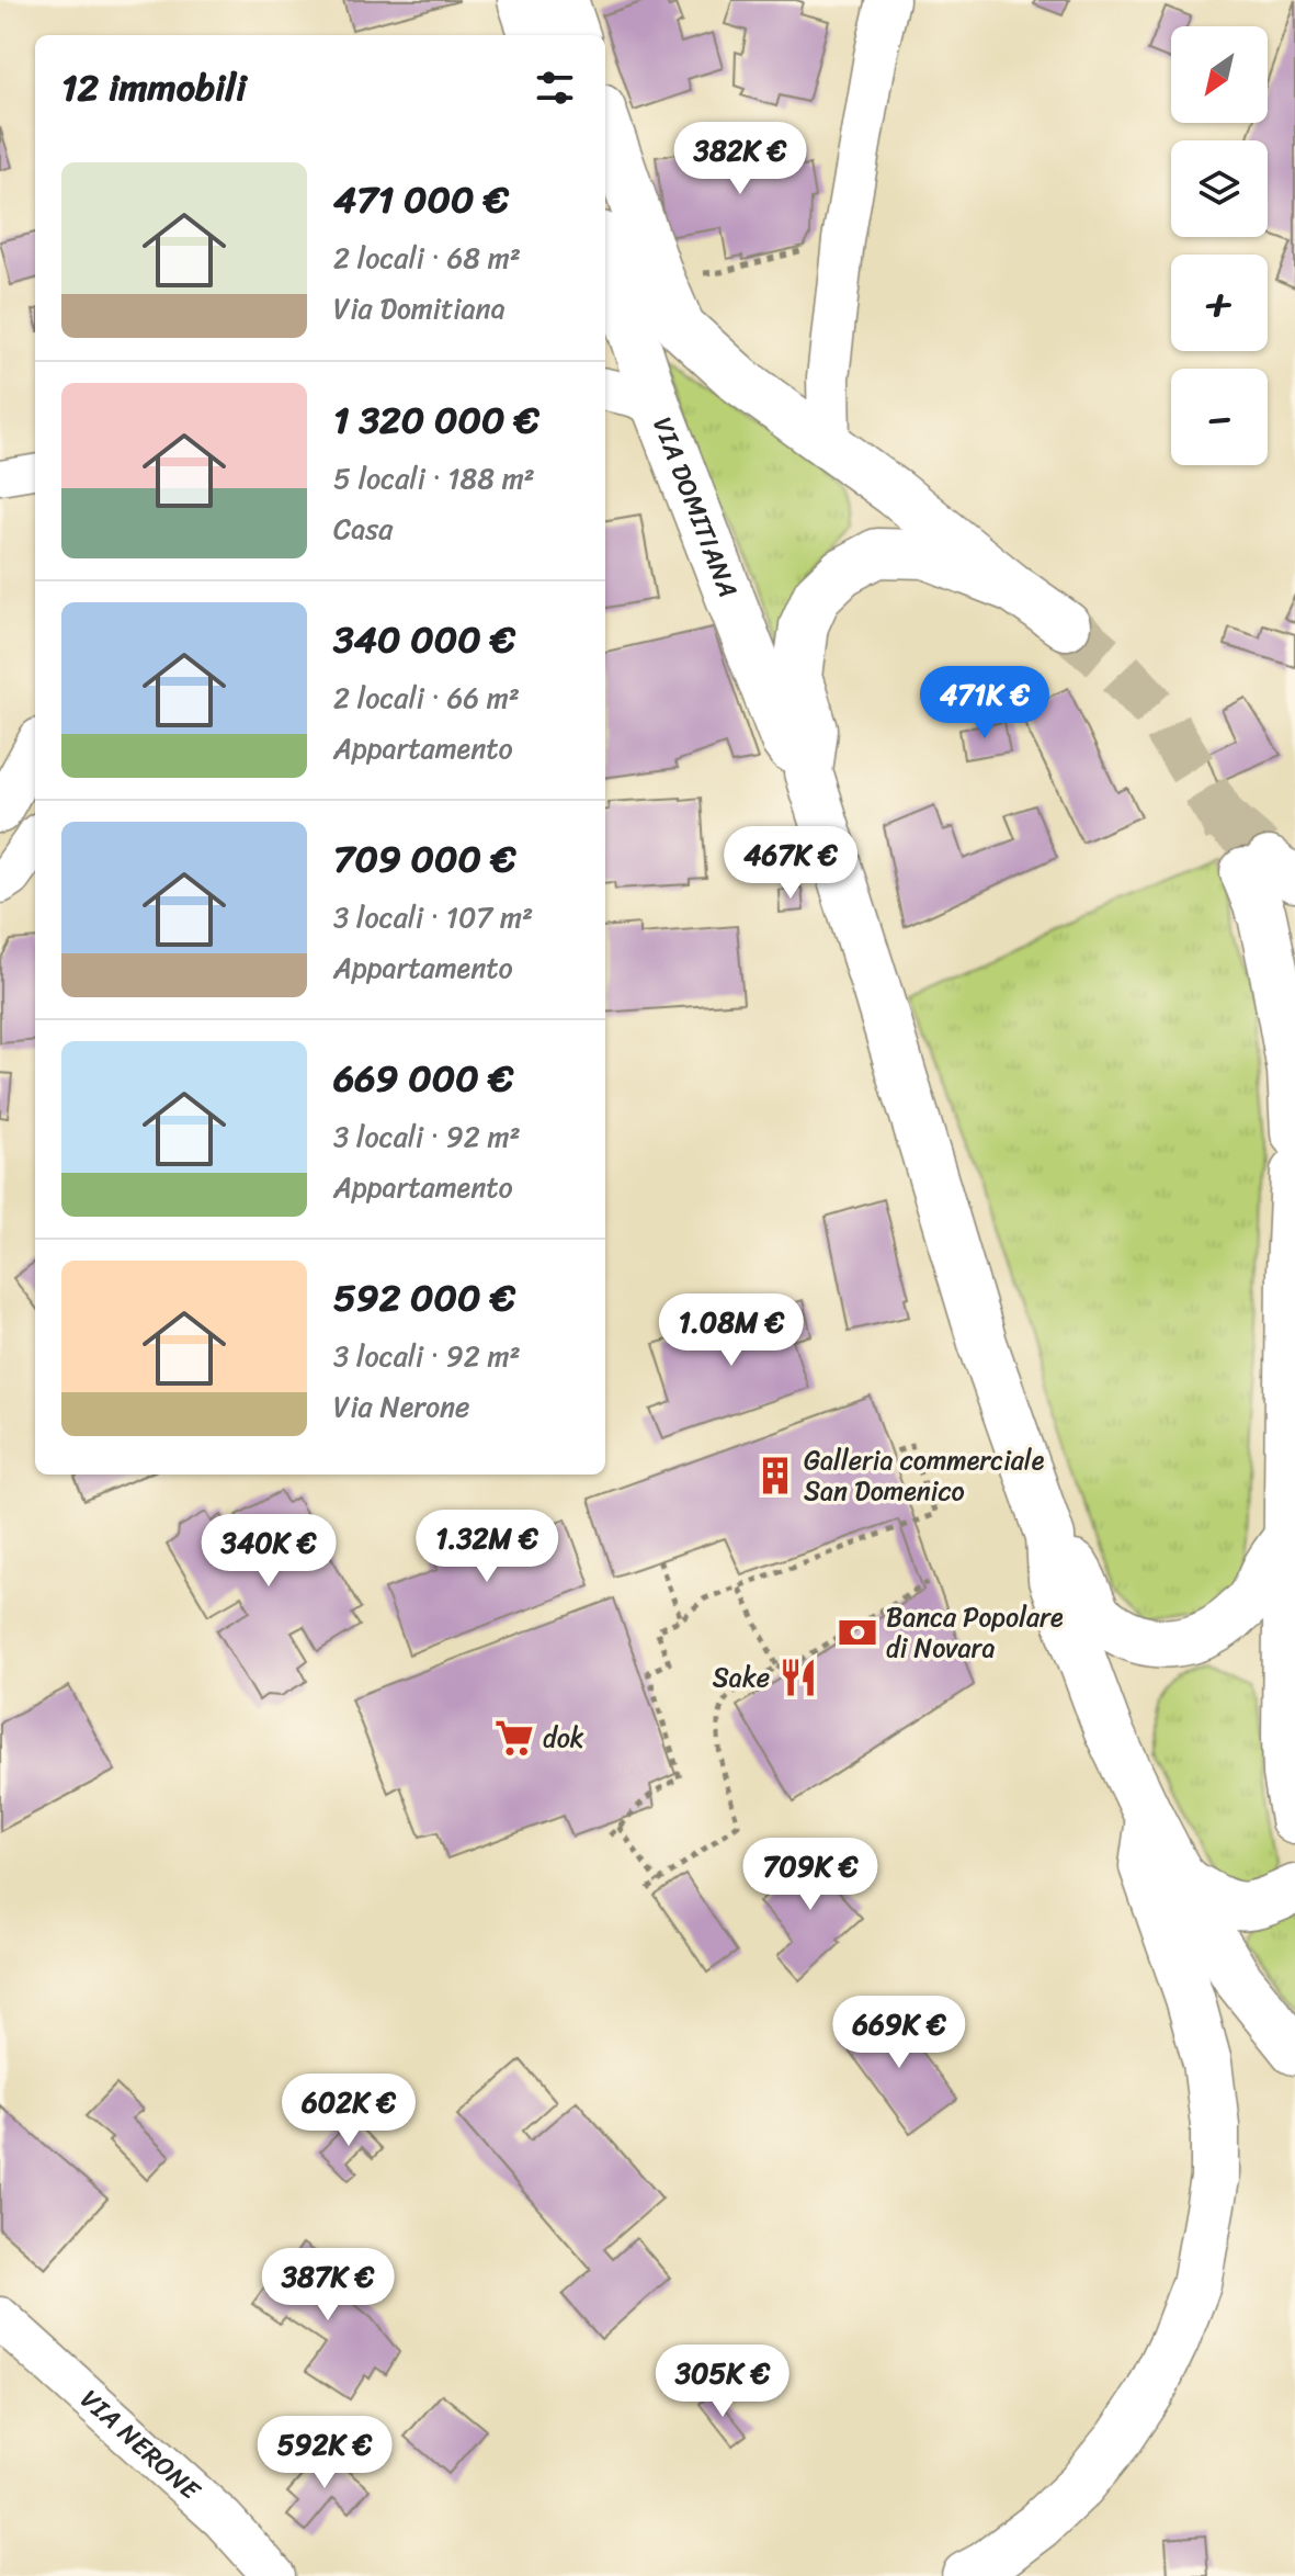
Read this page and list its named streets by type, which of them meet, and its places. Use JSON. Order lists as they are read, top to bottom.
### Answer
{
  "streets": {
    "main road": ["VIA DOMITIANA"],
    "street": ["VIA NERONE"]
  },
  "places": {
    "building": ["Galleria commerciale San Domenico"],
    "bank": ["Banca Popolare di Novara"],
    "restaurant": ["Sake"],
    "supermarket": ["dok"]
  },
  "north": "bottom left",
  "page": {
    "map_buttons": ["+", "−"],
    "heading": "12 immobili",
    "price": [
      "382K €",
      "471K €",
      "467K €",
      "1.08M €",
      "1.32M €",
      "340K €",
      "709K €",
      "669K €",
      "602K €",
      "387K €",
      "305K €",
      "592K €"
    ],
    "list": [
      {
        "name": "471 000 €",
        "note": "2 locali · 68 m² · Via Domitiana"
      },
      {
        "name": "1 320 000 €",
        "note": "5 locali · 188 m² · Casa"
      },
      {
        "name": "340 000 €",
        "note": "2 locali · 66 m² · Appartamento"
      },
      {
        "name": "709 000 €",
        "note": "3 locali · 107 m² · Appartamento"
      },
      {
        "name": "669 000 €",
        "note": "3 locali · 92 m² · Appartamento"
      },
      {
        "name": "592 000 €",
        "note": "3 locali · 92 m² · Via Nerone"
      }
    ]
  }
}
